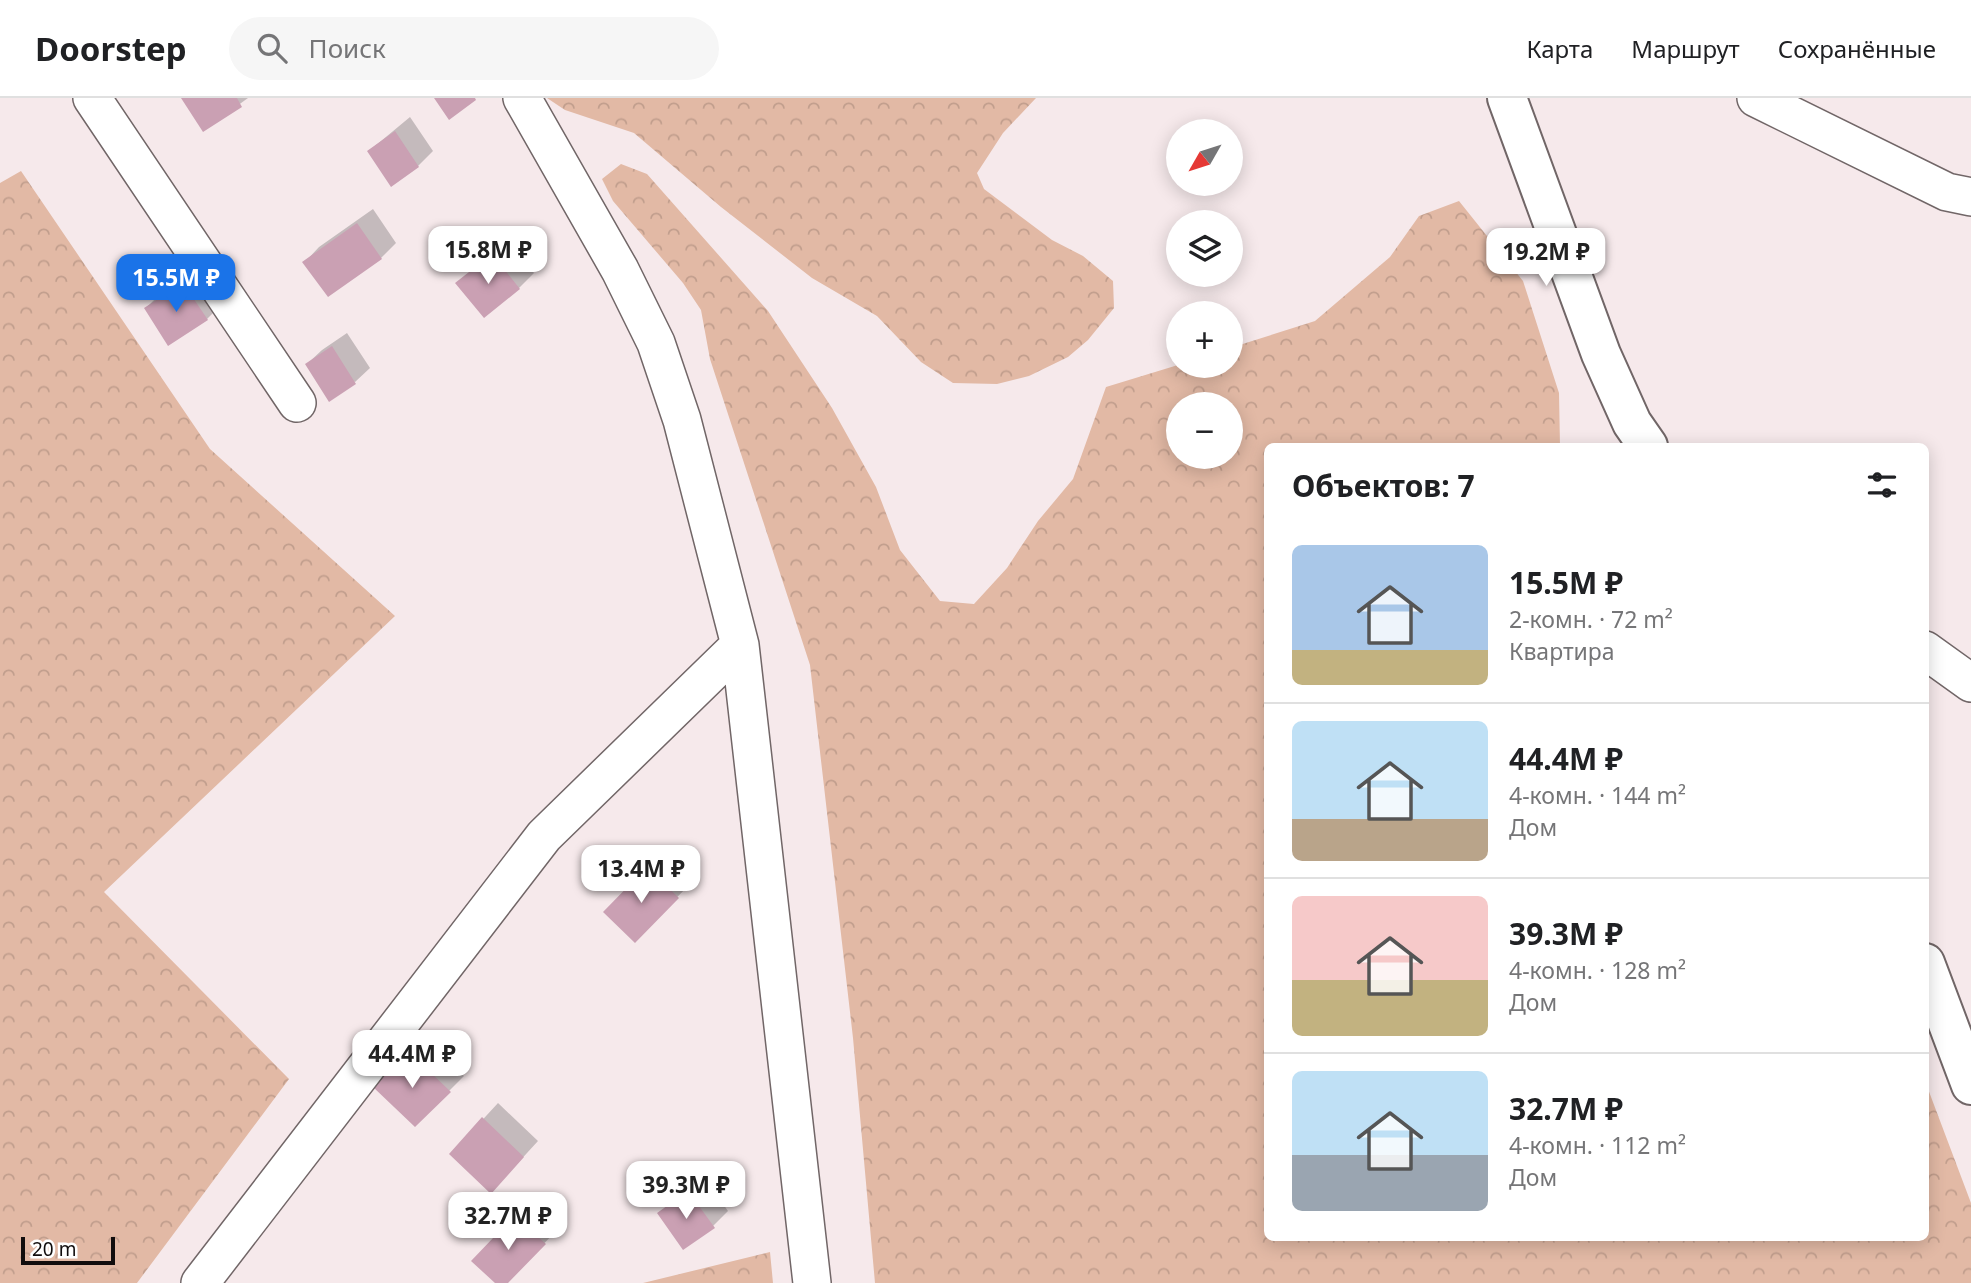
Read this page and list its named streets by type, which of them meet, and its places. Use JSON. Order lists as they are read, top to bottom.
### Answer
{
  "scale_bar": "20 m",
  "north": "bottom left",
  "page": {
    "header": "Doorstep",
    "search": "Поиск",
    "nav": ["Карта", "Маршрут", "Сохранённые"],
    "map_buttons": ["+", "−"],
    "price": [
      "15.8M ₽",
      "19.2M ₽",
      "15.5M ₽",
      "13.4M ₽",
      "44.4M ₽",
      "39.3M ₽",
      "32.7M ₽"
    ],
    "heading": "Объектов: 7",
    "list": [
      {
        "name": "15.5M ₽",
        "note": "2-комн. · 72 m² · Квартира"
      },
      {
        "name": "44.4M ₽",
        "note": "4-комн. · 144 m² · Дом"
      },
      {
        "name": "39.3M ₽",
        "note": "4-комн. · 128 m² · Дом"
      },
      {
        "name": "32.7M ₽",
        "note": "4-комн. · 112 m² · Дом"
      }
    ],
    "scale": "20 m"
  }
}
